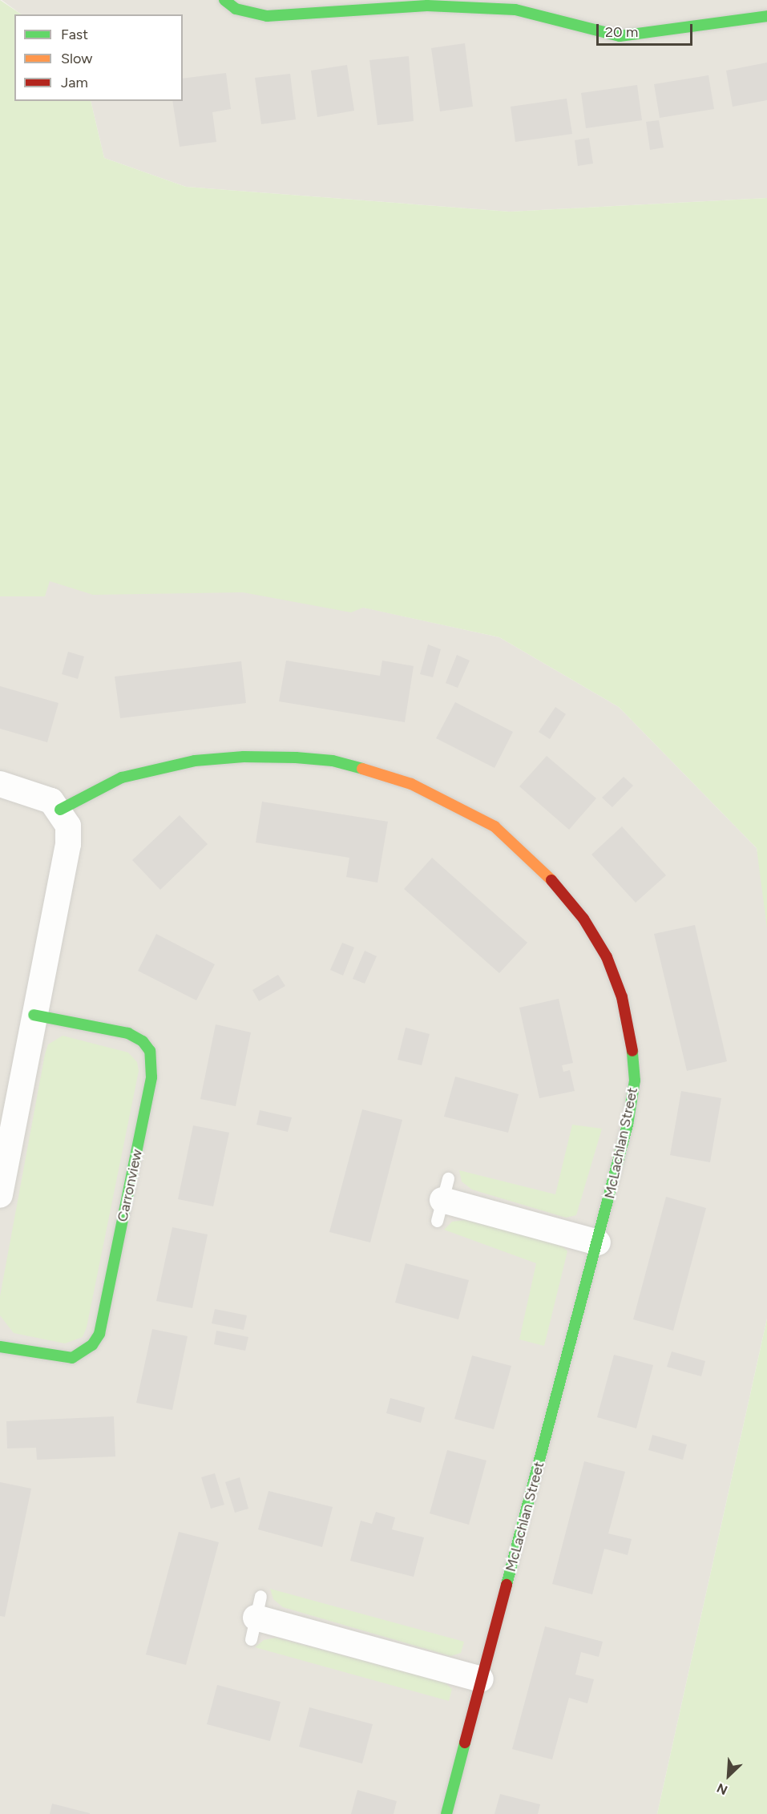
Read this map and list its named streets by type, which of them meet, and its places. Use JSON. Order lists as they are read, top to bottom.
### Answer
{
  "streets": {
    "street": ["McLachlan Street", "Carronview"]
  },
  "legend": ["Fast", "Slow", "Jam"],
  "scale_bar": "20 m",
  "north": "bottom left"
}
